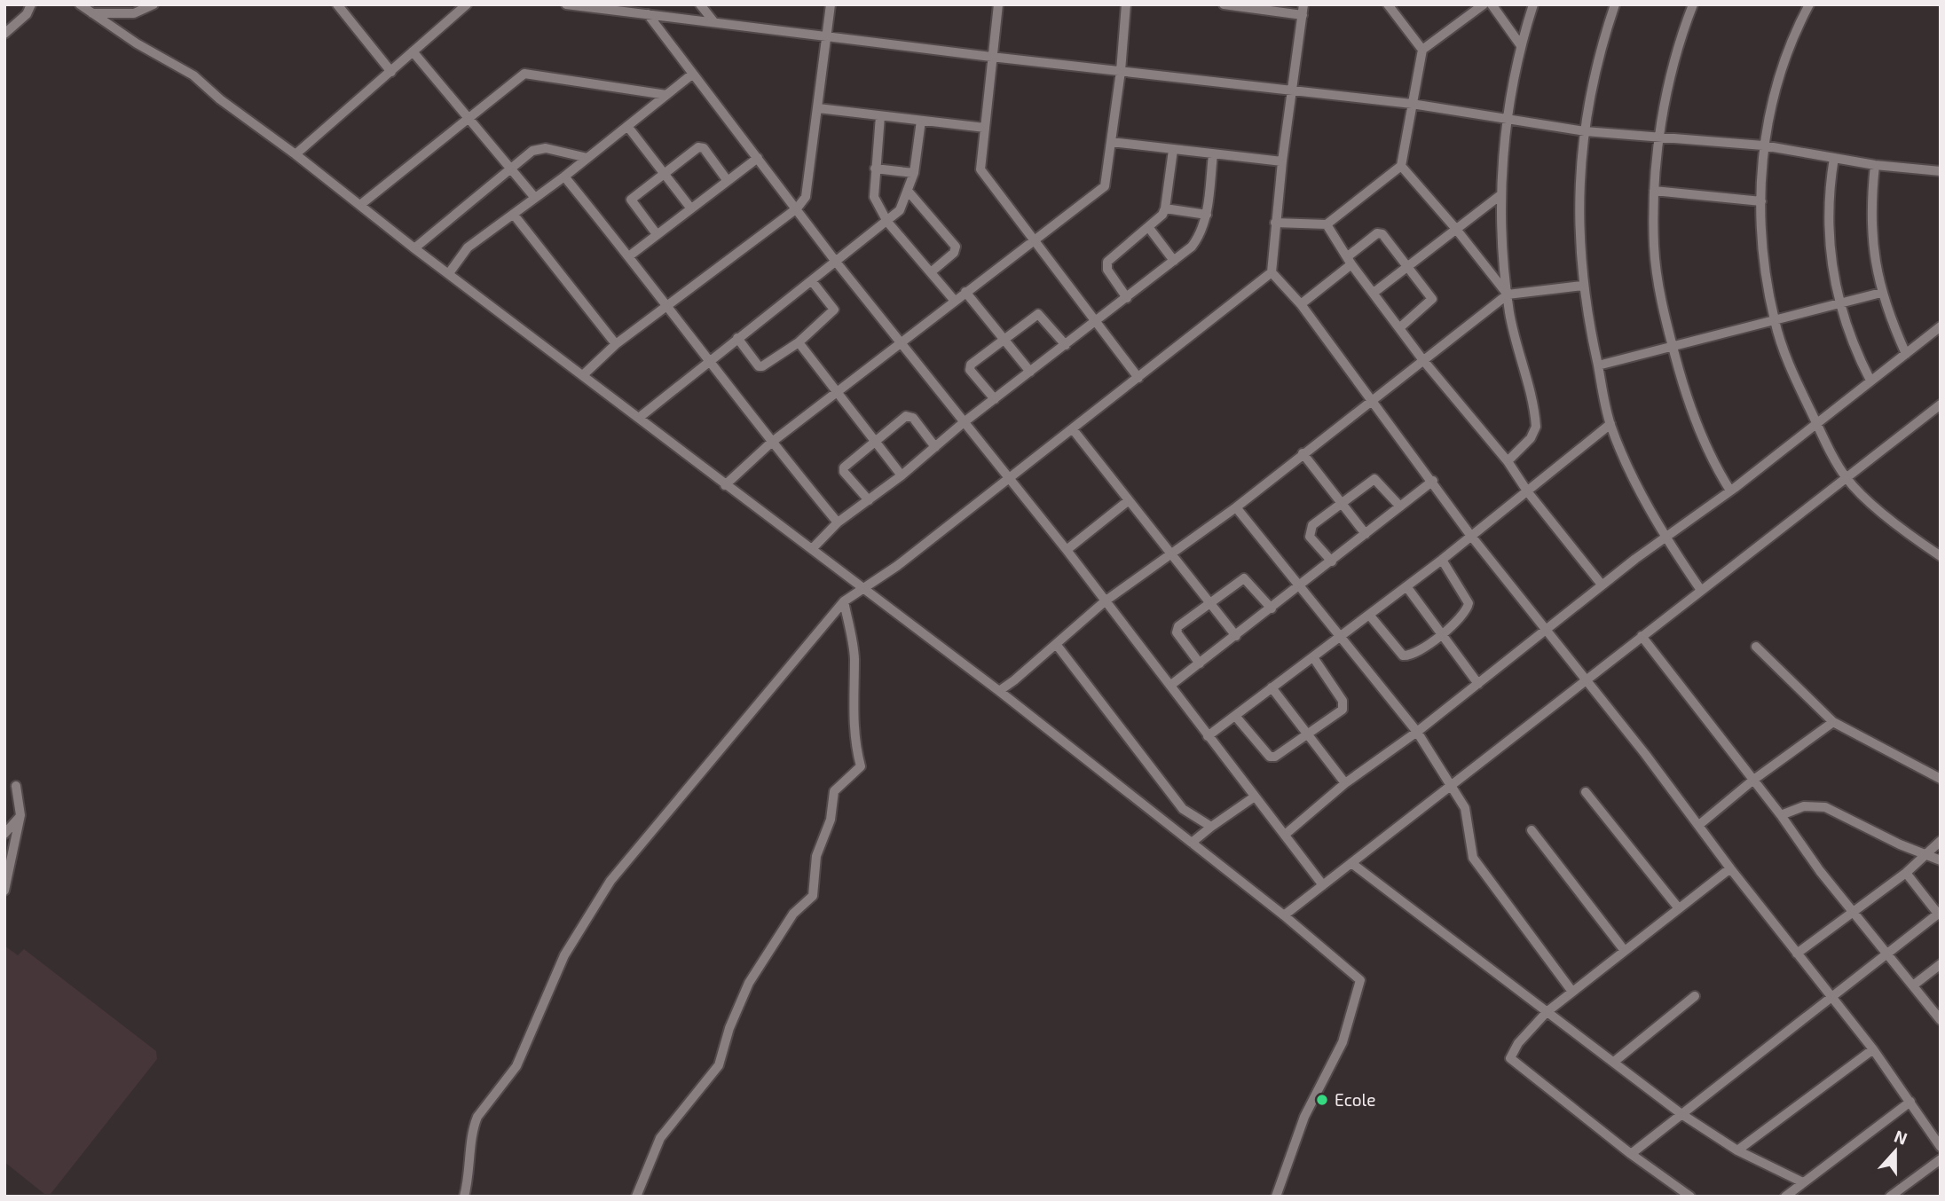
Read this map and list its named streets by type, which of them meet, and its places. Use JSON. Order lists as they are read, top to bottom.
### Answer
{
  "places": ["Ecole"],
  "north": "top"
}
